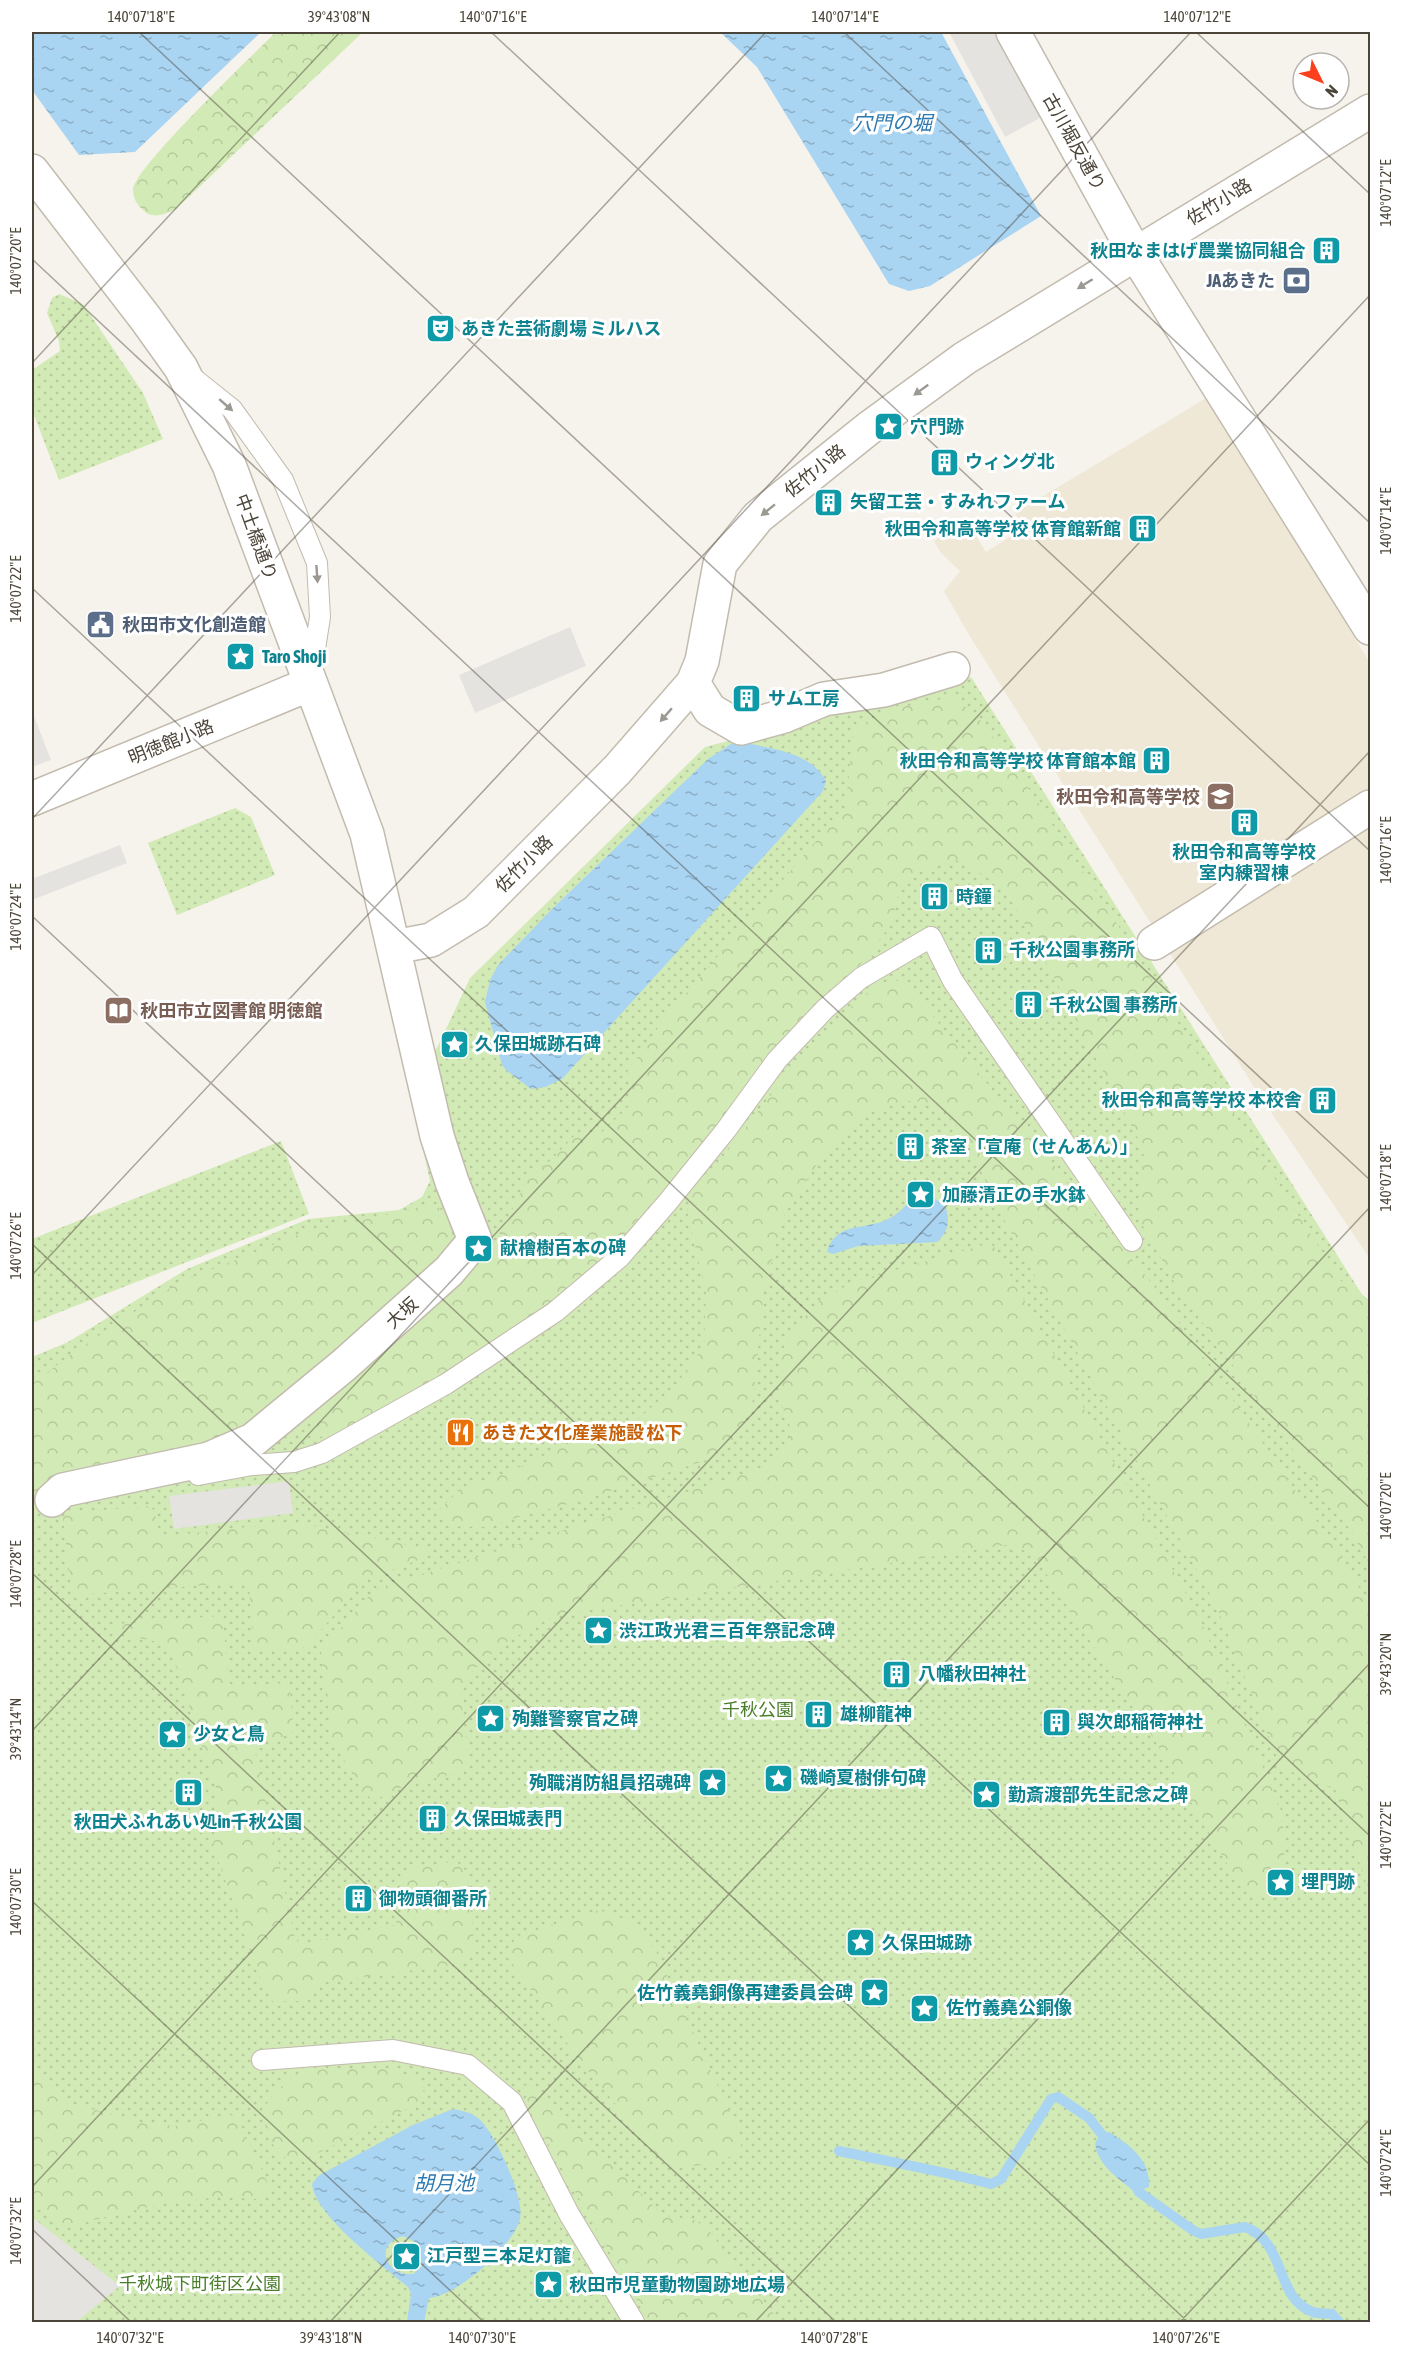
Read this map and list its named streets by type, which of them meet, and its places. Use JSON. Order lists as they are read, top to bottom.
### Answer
{
  "streets": {
    "street": [
      "古川堀反通り",
      "佐竹小路",
      "中土橋通り",
      "明徳館小路",
      "大坂"
    ]
  },
  "crossings": [
    ["古川堀反通り", "佐竹小路"],
    ["佐竹小路", "中土橋通り"],
    ["佐竹小路", "大坂"],
    ["中土橋通り", "明徳館小路"],
    ["中土橋通り", "大坂"]
  ],
  "one_way": ["佐竹小路"],
  "water": ["穴門の堀", "胡月池"],
  "parks": ["千秋公園", "千秋城下町街区公園"],
  "places": {
    "building": [
      "秋田なまはげ農業協同組合",
      "ウィング北",
      "矢留工芸・すみれファーム",
      "秋田令和高等学校 体育館新館",
      "サム工房",
      "秋田令和高等学校 体育館本館",
      "秋田令和高等学校 室内練習棟",
      "時鐘",
      "千秋公園事務所",
      "千秋公園 事務所",
      "秋田令和高等学校 本校舎",
      "茶室「宣庵（せんあん）」",
      "八幡秋田神社",
      "雄柳龍神",
      "與次郎稲荷神社",
      "秋田犬ふれあい処in千秋公園",
      "久保田城表門",
      "御物頭御番所"
    ],
    "bank": ["JAあきた"],
    "theatre": ["あきた芸術劇場 ミルハス"],
    "place": [
      "穴門跡",
      "Taro Shoji",
      "久保田城跡石碑",
      "加藤清正の手水鉢",
      "献檜樹百本の碑",
      "渋江政光君三百年祭記念碑",
      "殉難警察官之碑",
      "少女と鳥",
      "磯崎夏樹俳句碑",
      "殉職消防組員招魂碑",
      "勤斎渡部先生記念之碑",
      "埋門跡",
      "久保田城跡",
      "佐竹義堯銅像再建委員会碑",
      "佐竹義堯公銅像",
      "江戸型三本足灯籠",
      "秋田市児童動物園跡地広場"
    ],
    "public building": ["秋田市文化創造館"],
    "school or university": ["秋田令和高等学校"],
    "library": ["秋田市立図書館 明徳館"],
    "restaurant": ["あきた文化産業施設 松下"]
  },
  "north": "bottom right",
  "coordinates": [
    "140°07'18\"E",
    "39°43'08\"N",
    "140°07'16\"E",
    "140°07'14\"E",
    "140°07'12\"E",
    "140°07'20\"E",
    "140°07'22\"E",
    "140°07'24\"E",
    "140°07'26\"E",
    "140°07'28\"E",
    "39°43'20\"N",
    "39°43'14\"N",
    "140°07'30\"E",
    "140°07'32\"E",
    "39°43'18\"N"
  ]
}
